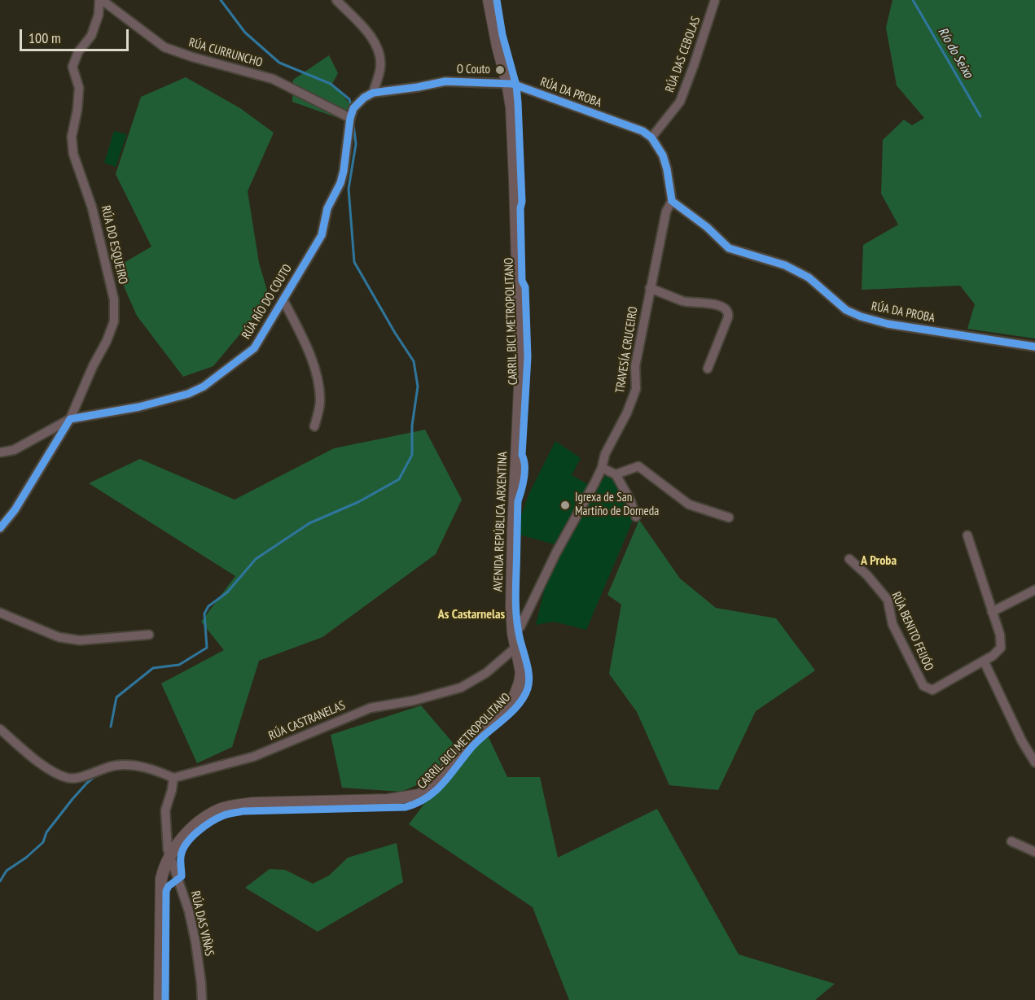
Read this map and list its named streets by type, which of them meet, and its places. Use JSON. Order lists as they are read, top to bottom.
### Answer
{
  "streets": {
    "main road": ["AVENIDA REPÚBLICA ARXENTINA"],
    "street": [
      "RÚA CURRUNCHO",
      "RÚA DAS CEBOLAS",
      "RÚA DA PROBA",
      "RÚA DO ESQUEIRO",
      "RÚA RÍO DO COUTO",
      "TRAVESÍA CRUCEIRO",
      "RÚA BENITO FEIJÓO",
      "RÚA CASTRANELAS",
      "RÚA DAS VIÑAS"
    ],
    "cycle path": ["CARRIL BICI METROPOLITANO"]
  },
  "crossings": [
    ["RÚA CURRUNCHO", "RÚA DO ESQUEIRO"],
    ["RÚA CURRUNCHO", "RÚA RÍO DO COUTO"],
    ["RÚA DAS CEBOLAS", "RÚA DA PROBA"],
    ["RÚA DA PROBA", "TRAVESÍA CRUCEIRO"],
    ["RÚA DA PROBA", "AVENIDA REPÚBLICA ARXENTINA"],
    ["RÚA DO ESQUEIRO", "RÚA RÍO DO COUTO"],
    ["TRAVESÍA CRUCEIRO", "AVENIDA REPÚBLICA ARXENTINA"],
    ["AVENIDA REPÚBLICA ARXENTINA", "RÚA CASTRANELAS"],
    ["AVENIDA REPÚBLICA ARXENTINA", "RÚA DAS VIÑAS"]
  ],
  "districts": ["A Proba", "As Castarnelas"],
  "water": ["Río do Seixo"],
  "places": ["O Couto", "Igrexa de San Martiño de Dorneda"],
  "scale_bar": "100 m"
}
